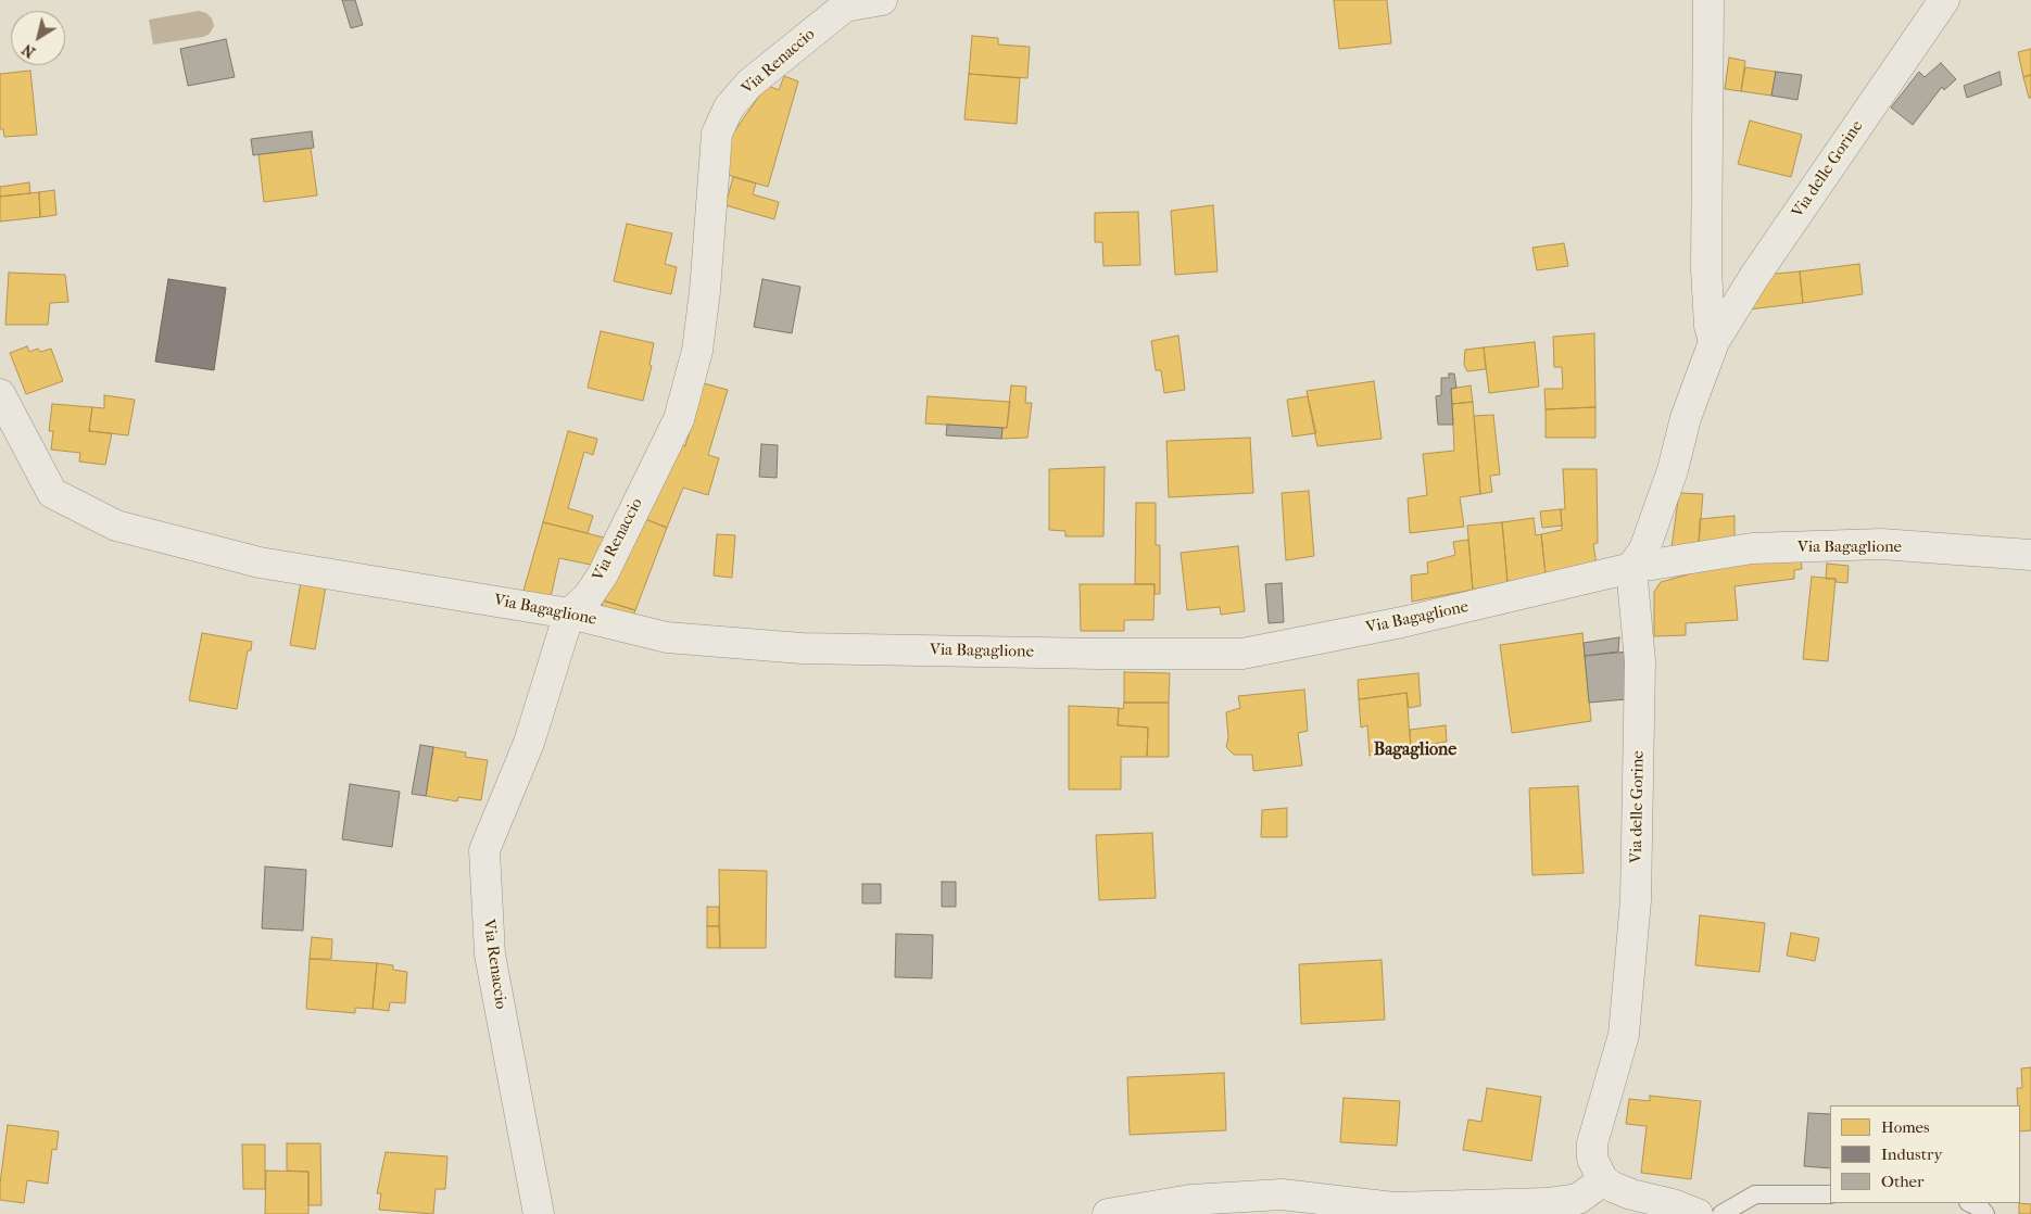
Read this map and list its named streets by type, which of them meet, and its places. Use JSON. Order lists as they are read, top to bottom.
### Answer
{
  "streets": {
    "street": ["Via Renaccio", "Via delle Gorine", "Via Bagaglione"]
  },
  "crossings": [
    ["Via Renaccio", "Via Bagaglione"],
    ["Via delle Gorine", "Via Bagaglione"]
  ],
  "districts": ["Bagaglione"],
  "legend": ["Homes", "Industry", "Other"],
  "north": "bottom left"
}
